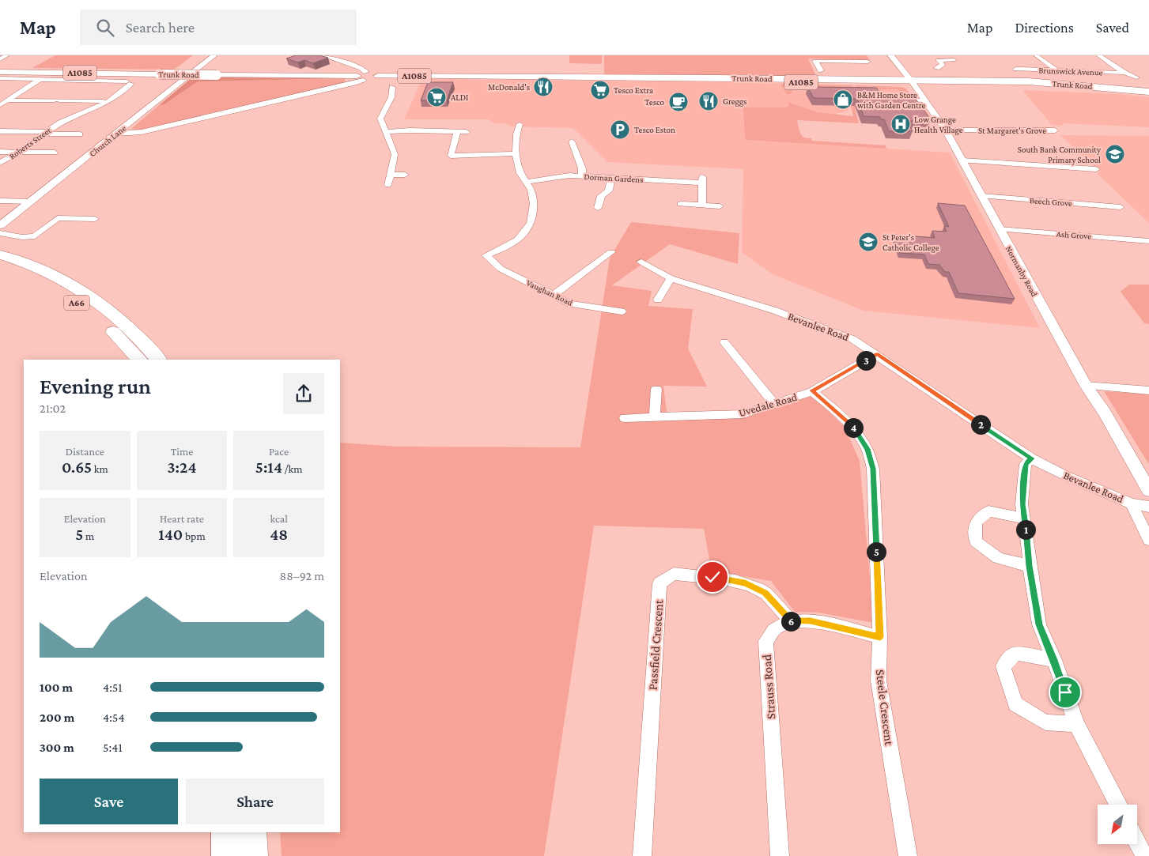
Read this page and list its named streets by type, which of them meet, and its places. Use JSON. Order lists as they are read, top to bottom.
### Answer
{
  "streets": {
    "highway": ["A66"],
    "main road": ["A1085", "Trunk Road"],
    "street": [
      "Brunswick Avenue",
      "St Margaret's Grove",
      "Church Lane",
      "Roberts Street",
      "Dorman Gardens",
      "Beech Grove",
      "Ash Grove",
      "Normanby Road",
      "Vaughan Road",
      "Bevanlee Road",
      "Uvedale Road",
      "Passfield Crescent",
      "Strauss Road",
      "Steele Crescent"
    ]
  },
  "crossings": [
    ["A1085", "Trunk Road"],
    ["A1085", "Normanby Road"],
    ["Trunk Road", "Normanby Road"],
    ["St Margaret's Grove", "Normanby Road"],
    ["Dorman Gardens", "Vaughan Road"],
    ["Beech Grove", "Normanby Road"],
    ["Ash Grove", "Normanby Road"],
    ["Bevanlee Road", "Uvedale Road"],
    ["Uvedale Road", "Steele Crescent"],
    ["Passfield Crescent", "Strauss Road"],
    ["Strauss Road", "Steele Crescent"]
  ],
  "places": {
    "restaurant": ["McDonald's", "Greggs"],
    "supermarket": ["Tesco Extra", "ALDI"],
    "shop": ["B&M Home Store with Garden Centre"],
    "cafe": ["Tesco"],
    "hospital": ["Low Grange Health Village"],
    "parking": ["Tesco Eston"],
    "school or university": ["South Bank Community Primary School", "St Peter's Catholic College"]
  },
  "north": "bottom left",
  "page": {
    "header": "Map",
    "search": "Search here",
    "nav": ["Map", "Directions", "Saved"],
    "pins": [
      "3",
      "2",
      "4",
      "1",
      "5",
      "6"
    ],
    "heading": ["Evening run", "21:02"],
    "stats": [
      ["Distance", "0.65 km"],
      ["Time", "3:24"],
      ["Pace", "5:14 /km"],
      ["Elevation", "5 m"],
      ["Heart rate", "140 bpm"],
      ["kcal", "48"]
    ],
    "chart": ["Elevation", "88–92 m"],
    "list": [
      {
        "name": "100 m",
        "note": "4:51"
      },
      {
        "name": "200 m",
        "note": "4:54"
      },
      {
        "name": "300 m",
        "note": "5:41"
      }
    ],
    "buttons": ["Save", "Share"]
  }
}
